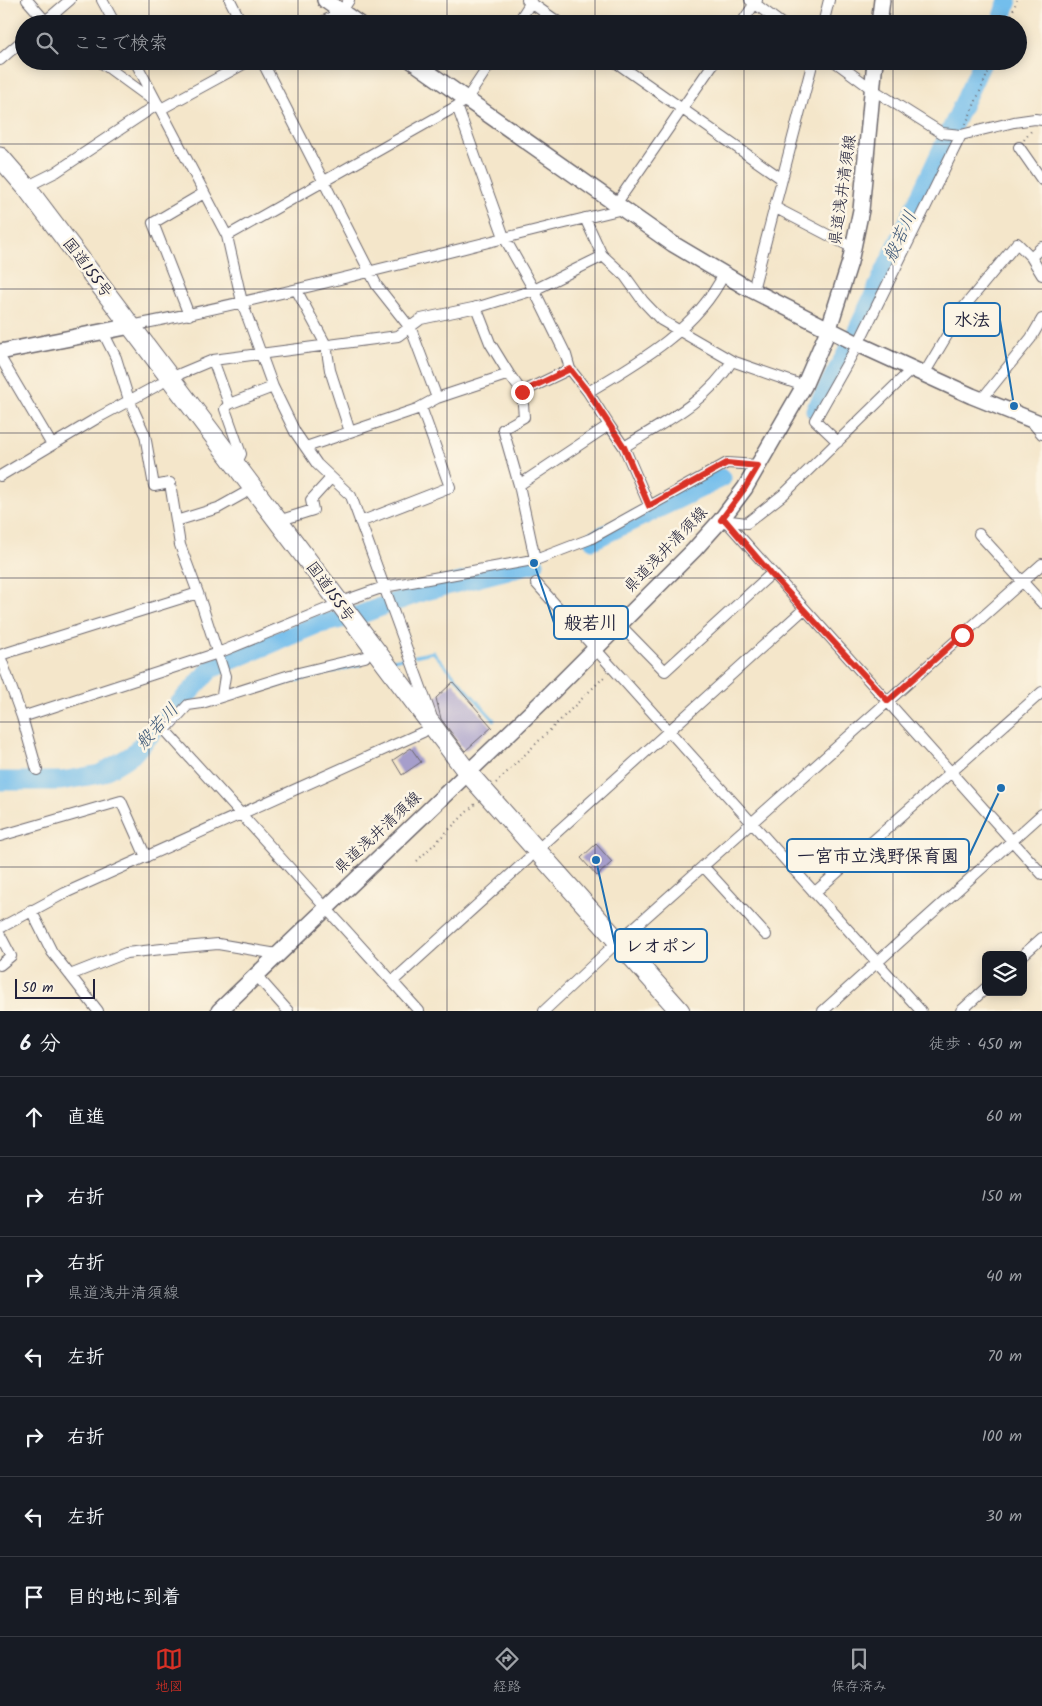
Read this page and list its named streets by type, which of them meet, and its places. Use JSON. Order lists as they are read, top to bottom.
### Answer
{
  "streets": {
    "highway": ["国道155号"],
    "main road": ["県道浅井清須線"]
  },
  "crossings": [
    ["県道浅井清須線", "国道155号"]
  ],
  "water": ["般若川"],
  "places": [
    "水法",
    "般若川",
    "一宮市立浅野保育園",
    "レオポン"
  ],
  "scale_bar": "50 m",
  "page": {
    "search": "ここで検索",
    "scale": "50 m",
    "heading": ["6 分", "徒歩 · 450 m"],
    "list": [
      ["直進", "60 m"],
      ["右折", "150 m"],
      ["右折", "県道浅井清須線", "40 m"],
      ["左折", "70 m"],
      ["右折", "100 m"],
      ["左折", "30 m"],
      "目的地に到着"
    ],
    "nav": ["地図", "経路", "保存済み"]
  }
}
